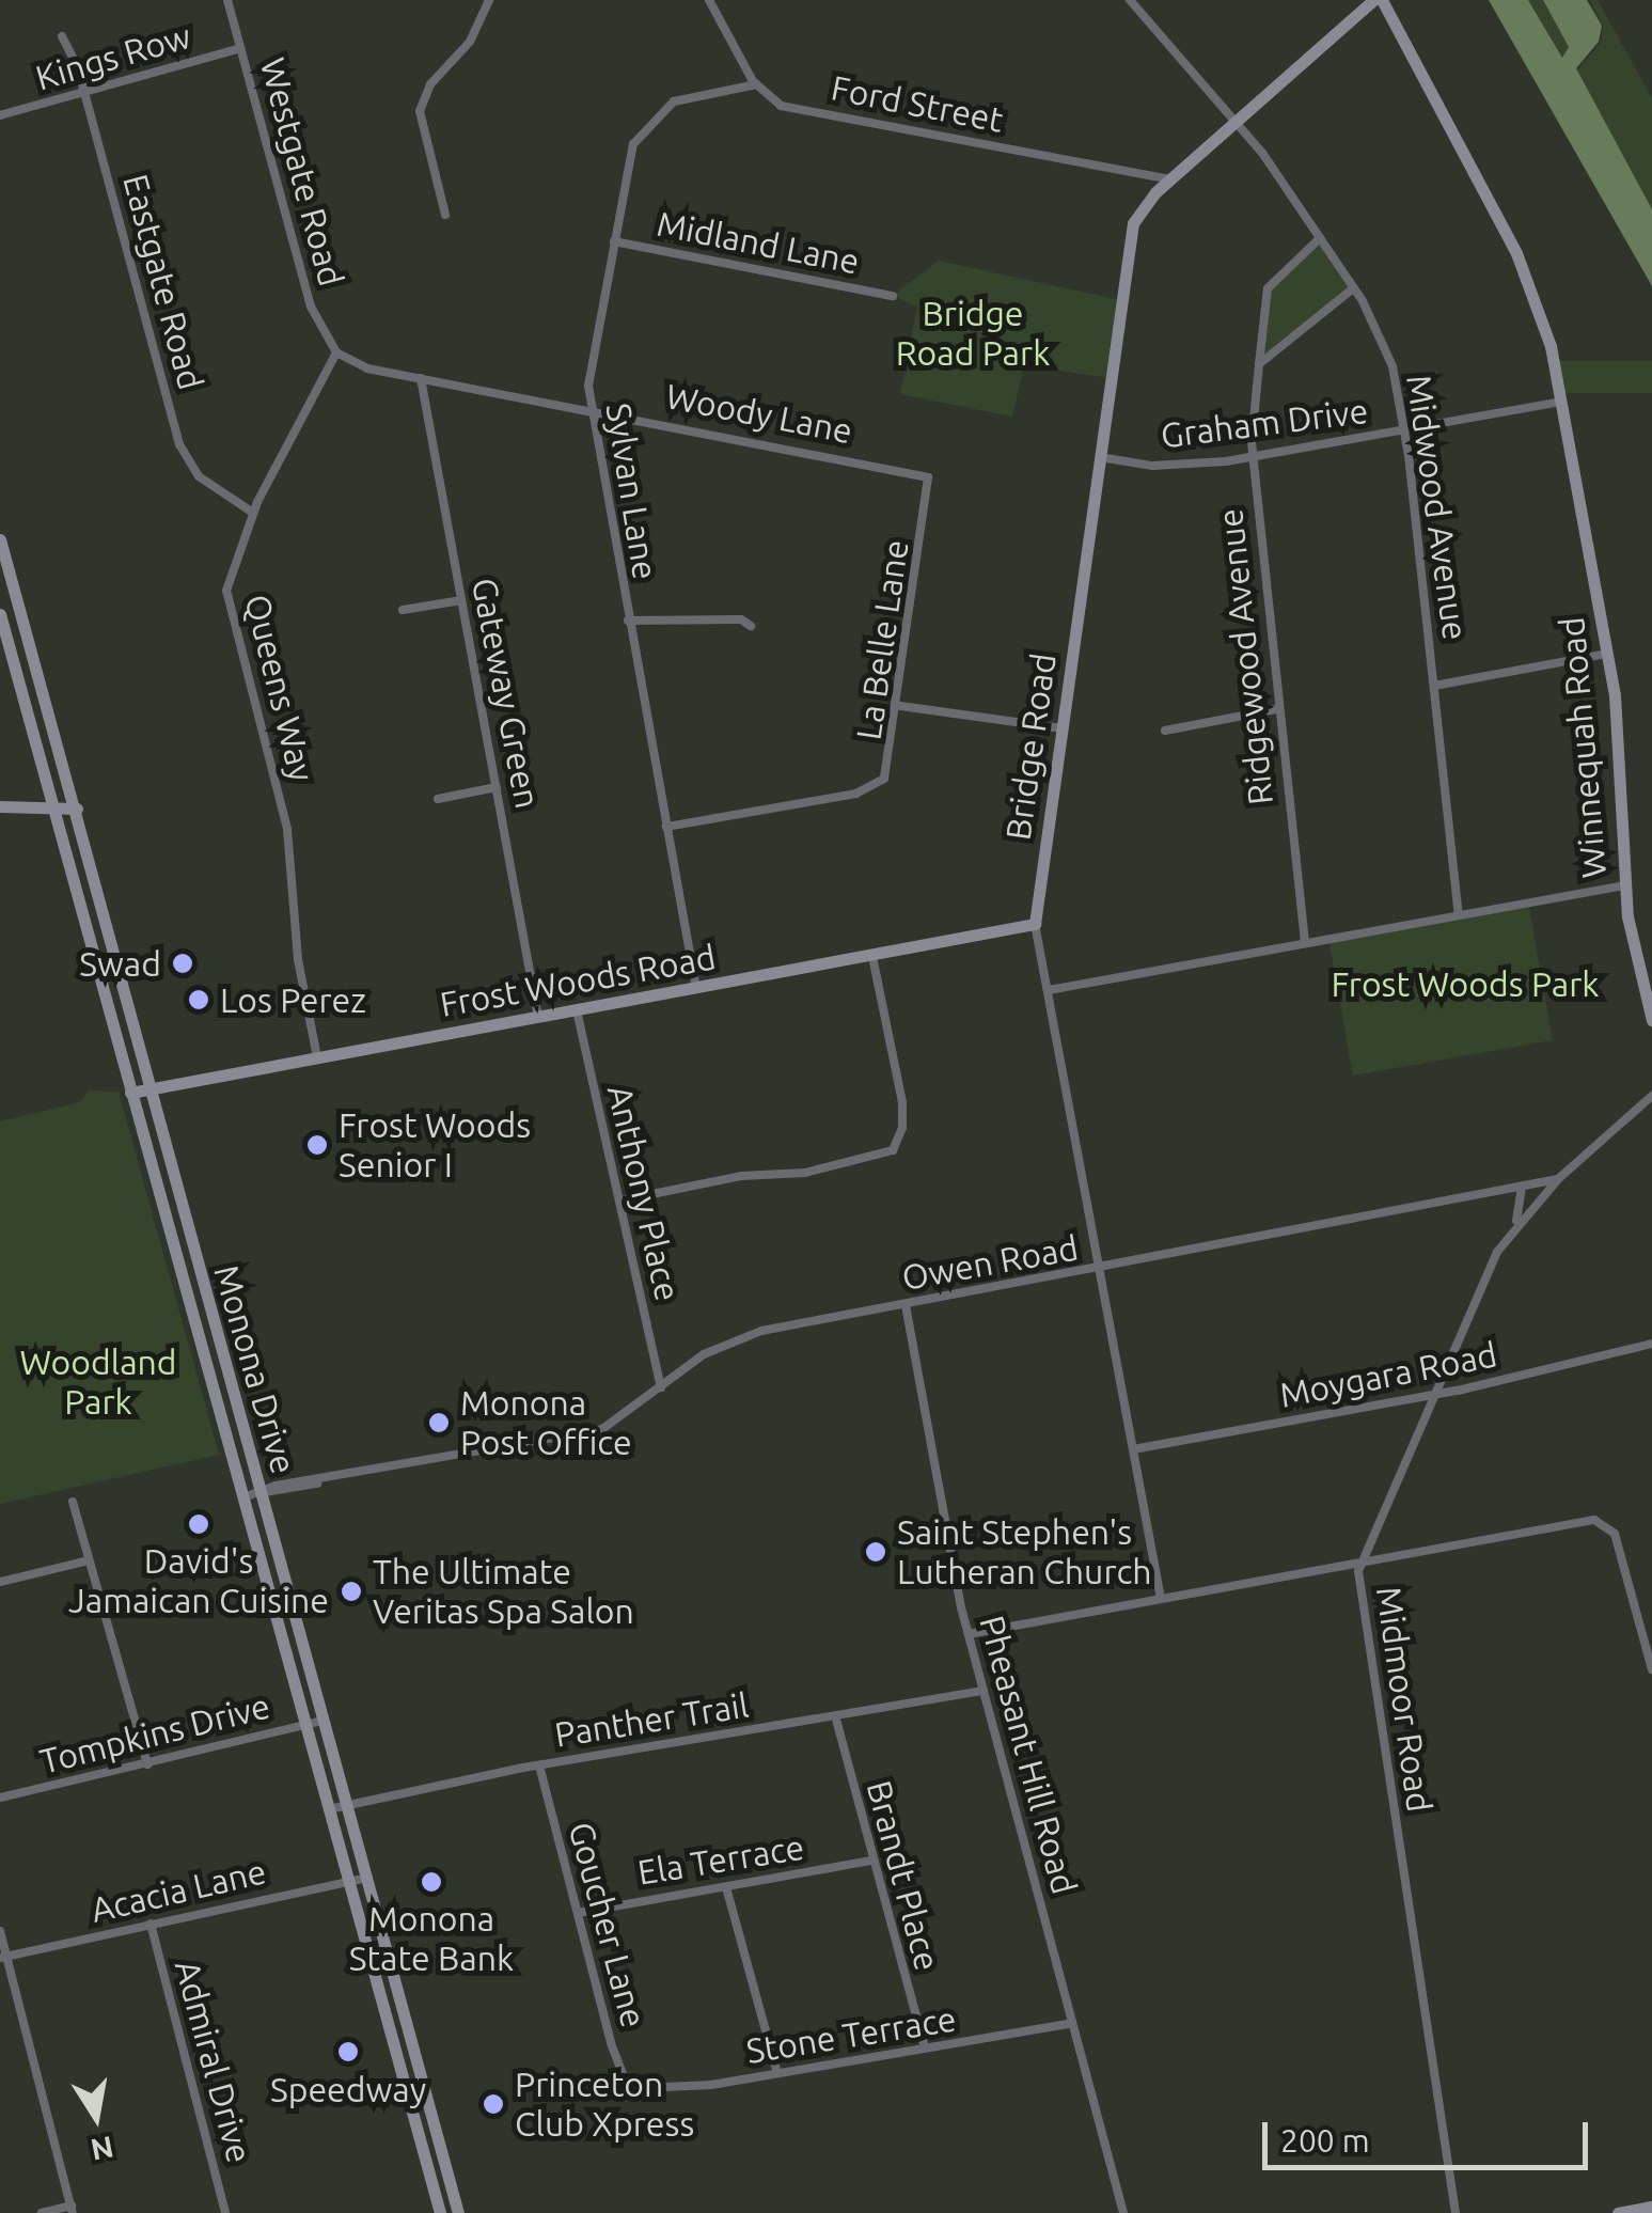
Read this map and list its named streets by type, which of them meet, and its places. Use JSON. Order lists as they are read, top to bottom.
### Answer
{
  "streets": {
    "street": [
      "Kings Row",
      "Ford Street",
      "Westgate Road",
      "Midland Lane",
      "Eastgate Road",
      "Woody Lane",
      "Graham Drive",
      "Sylvan Lane",
      "Midwood Avenue",
      "La Belle Lane",
      "Ridgewood Avenue",
      "Queens Way",
      "Gateway Green",
      "Bridge Road",
      "Winnequah Road",
      "Frost Woods Road",
      "Anthony Place",
      "Owen Road",
      "Monona Drive",
      "Moygara Road",
      "Midmoor Road",
      "Panther Trail",
      "Tompkins Drive",
      "Pheasant Hill Road",
      "Ela Terrace",
      "Brandt Place",
      "Acacia Lane",
      "Goucher Lane",
      "Stone Terrace",
      "Admiral Drive"
    ]
  },
  "crossings": [
    ["Kings Row", "Westgate Road"],
    ["Kings Row", "Eastgate Road"],
    ["Ford Street", "Sylvan Lane"],
    ["Ford Street", "Bridge Road"],
    ["Westgate Road", "Woody Lane"],
    ["Westgate Road", "Queens Way"],
    ["Midland Lane", "Sylvan Lane"],
    ["Eastgate Road", "Queens Way"],
    ["Woody Lane", "Sylvan Lane"],
    ["Woody Lane", "La Belle Lane"],
    ["Woody Lane", "Queens Way"],
    ["Woody Lane", "Gateway Green"],
    ["Graham Drive", "Midwood Avenue"],
    ["Graham Drive", "Ridgewood Avenue"],
    ["Graham Drive", "Bridge Road"],
    ["Graham Drive", "Winnequah Road"],
    ["Sylvan Lane", "La Belle Lane"],
    ["Sylvan Lane", "Frost Woods Road"],
    ["Midwood Avenue", "Ridgewood Avenue"],
    ["Midwood Avenue", "Bridge Road"],
    ["Queens Way", "Frost Woods Road"],
    ["Gateway Green", "Frost Woods Road"],
    ["Bridge Road", "Frost Woods Road"],
    ["Bridge Road", "Owen Road"],
    ["Bridge Road", "Moygara Road"],
    ["Frost Woods Road", "Anthony Place"],
    ["Frost Woods Road", "Monona Drive"],
    ["Anthony Place", "Owen Road"],
    ["Owen Road", "Monona Drive"],
    ["Owen Road", "Midmoor Road"],
    ["Owen Road", "Pheasant Hill Road"],
    ["Monona Drive", "Panther Trail"],
    ["Monona Drive", "Tompkins Drive"],
    ["Monona Drive", "Acacia Lane"],
    ["Moygara Road", "Midmoor Road"],
    ["Panther Trail", "Pheasant Hill Road"],
    ["Panther Trail", "Brandt Place"],
    ["Panther Trail", "Goucher Lane"],
    ["Pheasant Hill Road", "Stone Terrace"],
    ["Ela Terrace", "Brandt Place"],
    ["Ela Terrace", "Goucher Lane"],
    ["Brandt Place", "Stone Terrace"],
    ["Acacia Lane", "Admiral Drive"],
    ["Goucher Lane", "Stone Terrace"]
  ],
  "parks": ["Bridge Road Park", "Frost Woods Park", "Woodland Park"],
  "places": [
    "Swad",
    "Los Perez",
    "Frost Woods Senior I",
    "Monona Post Office",
    "David's Jamaican Cuisine",
    "Saint Stephen's Lutheran Church",
    "The Ultimate Veritas Spa Salon",
    "Monona State Bank",
    "Speedway",
    "Princeton Club Xpress"
  ],
  "scale_bar": "200 m",
  "north": "bottom"
}
